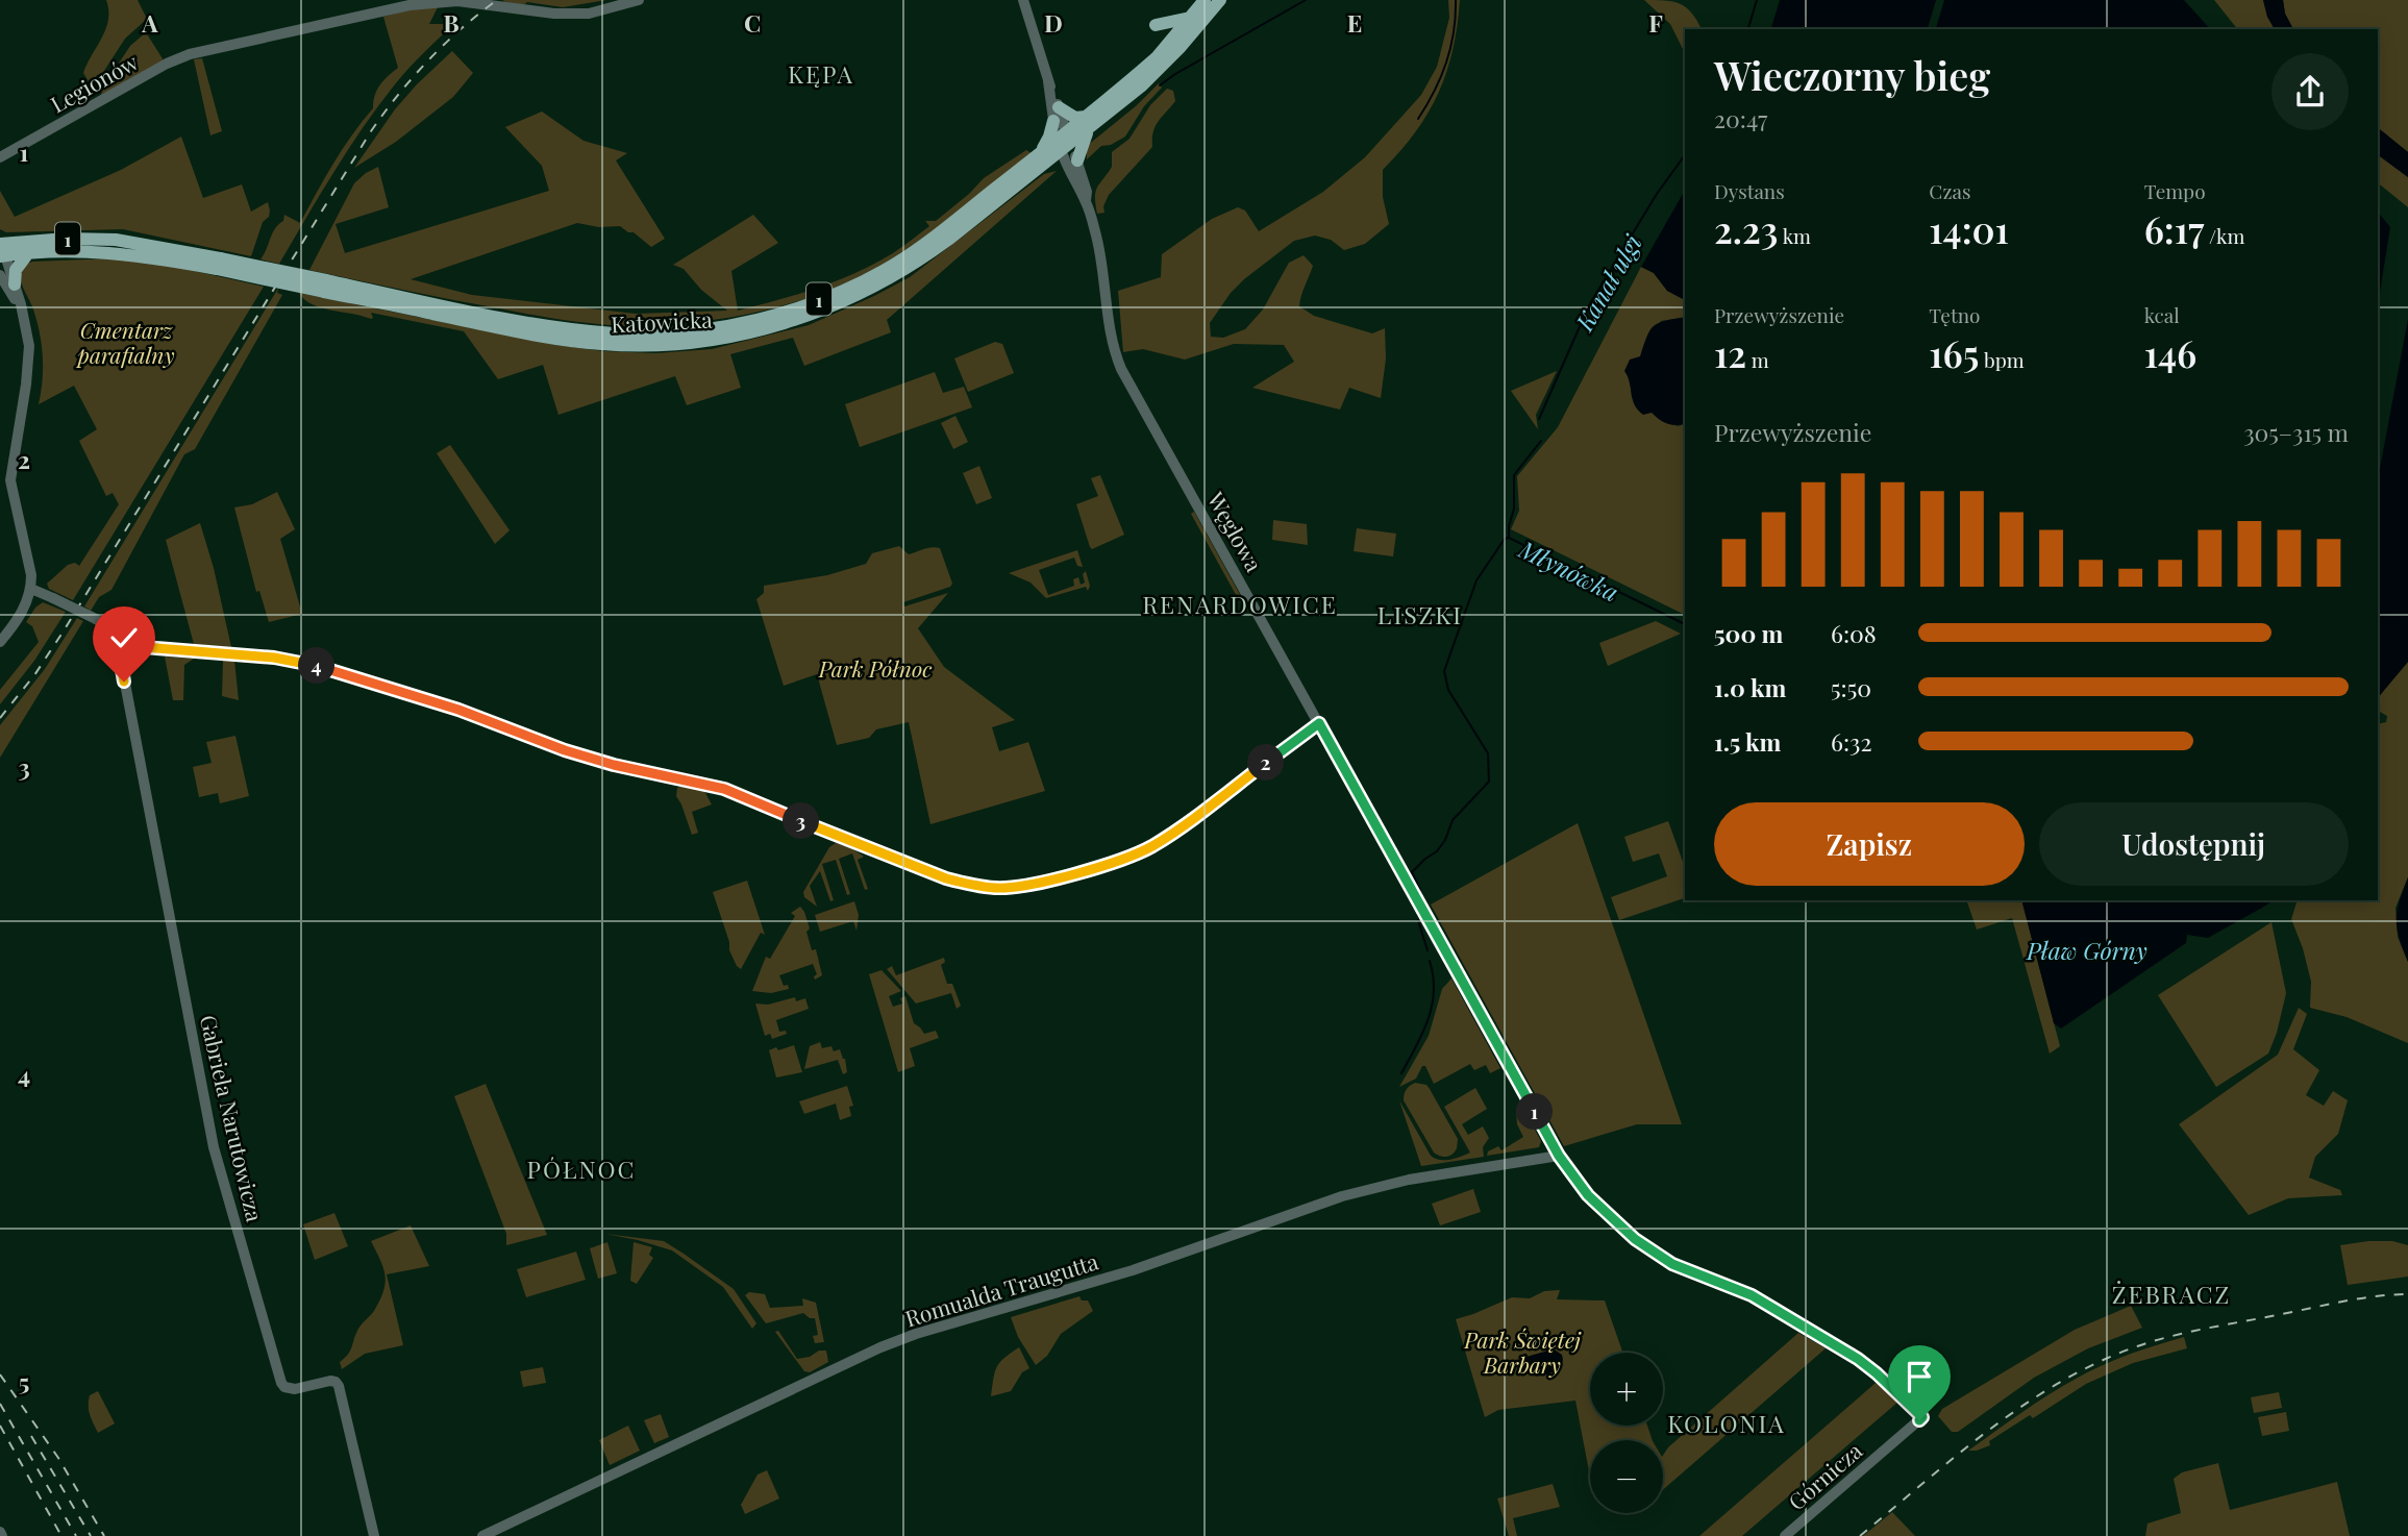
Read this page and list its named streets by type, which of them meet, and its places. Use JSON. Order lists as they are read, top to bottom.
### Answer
{
  "streets": {
    "main road": ["1", "Katowicka"],
    "street": [
      "Legionów",
      "Węglowa",
      "Gabriela Narutowicza",
      "Romualda Traugutta",
      "Górnicza"
    ]
  },
  "crossings": [
    ["Katowicka", "Węglowa"],
    ["Węglowa", "Romualda Traugutta"],
    ["Węglowa", "Górnicza"]
  ],
  "districts": [
    "KĘPA",
    "RENARDOWICE",
    "LISZKI",
    "PÓŁNOC",
    "ŻEBRACZ",
    "KOLONIA"
  ],
  "water": ["Kanał ulgi", "Młynówka", "Pław Górny"],
  "parks": ["Cmentarz parafialny", "Park Północ", "Park Świętej Barbary"],
  "page": {
    "heading": ["Wieczorny bieg", "20:47"],
    "stats": [
      ["Dystans", "2.23 km"],
      ["Czas", "14:01"],
      ["Tempo", "6:17 /km"],
      ["Przewyższenie", "12 m"],
      ["Tętno", "165 bpm"],
      ["kcal", "146"]
    ],
    "chart": ["Przewyższenie", "305–315 m"],
    "list": [
      {
        "name": "500 m",
        "note": "6:08"
      },
      {
        "name": "1.0 km",
        "note": "5:50"
      },
      {
        "name": "1.5 km",
        "note": "6:32"
      }
    ],
    "pins": [
      "4",
      "2",
      "3",
      "1"
    ],
    "buttons": ["Zapisz", "Udostępnij"],
    "map_buttons": ["+", "−"]
  },
  "grid": {
    "columns": [
      "A",
      "B",
      "C",
      "D",
      "E",
      "F"
    ],
    "rows": [
      "1",
      "2",
      "3",
      "4",
      "5"
    ]
  }
}
